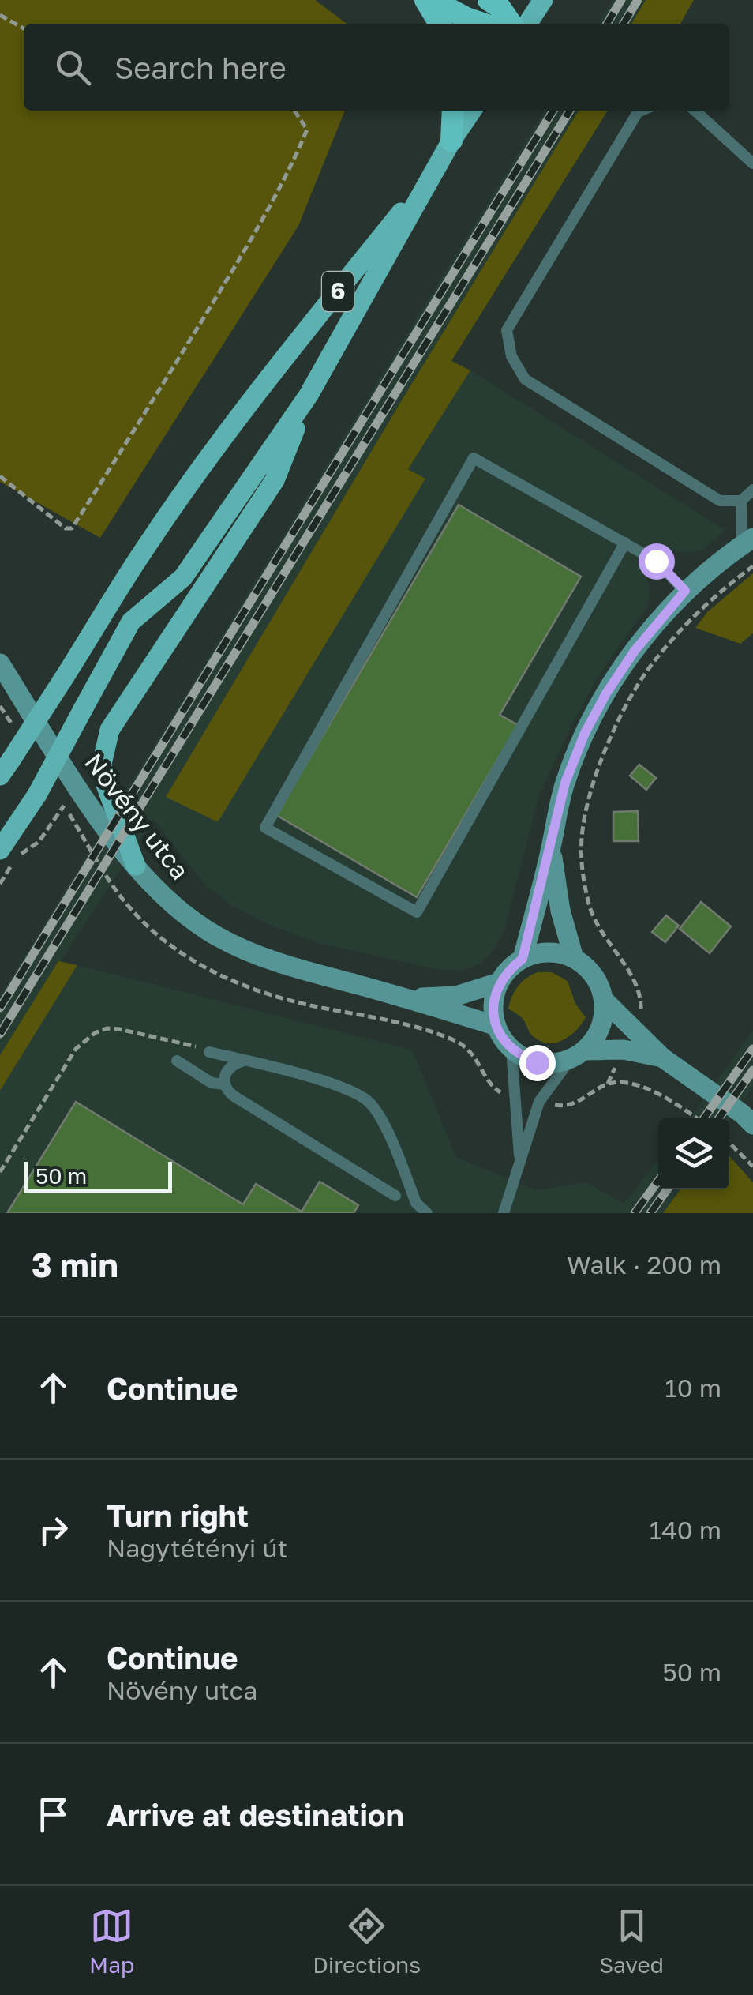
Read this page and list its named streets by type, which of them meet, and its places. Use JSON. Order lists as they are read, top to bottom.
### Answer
{
  "streets": {
    "main road": ["6", "Növény utca"]
  },
  "scale_bar": "50 m",
  "page": {
    "search": "Search here",
    "scale": "50 m",
    "heading": ["3 min", "Walk · 200 m"],
    "list": [
      ["Continue", "10 m"],
      ["Turn right", "Nagytétényi út", "140 m"],
      ["Continue", "Növény utca", "50 m"],
      "Arrive at destination"
    ],
    "nav": ["Map", "Directions", "Saved"]
  }
}
